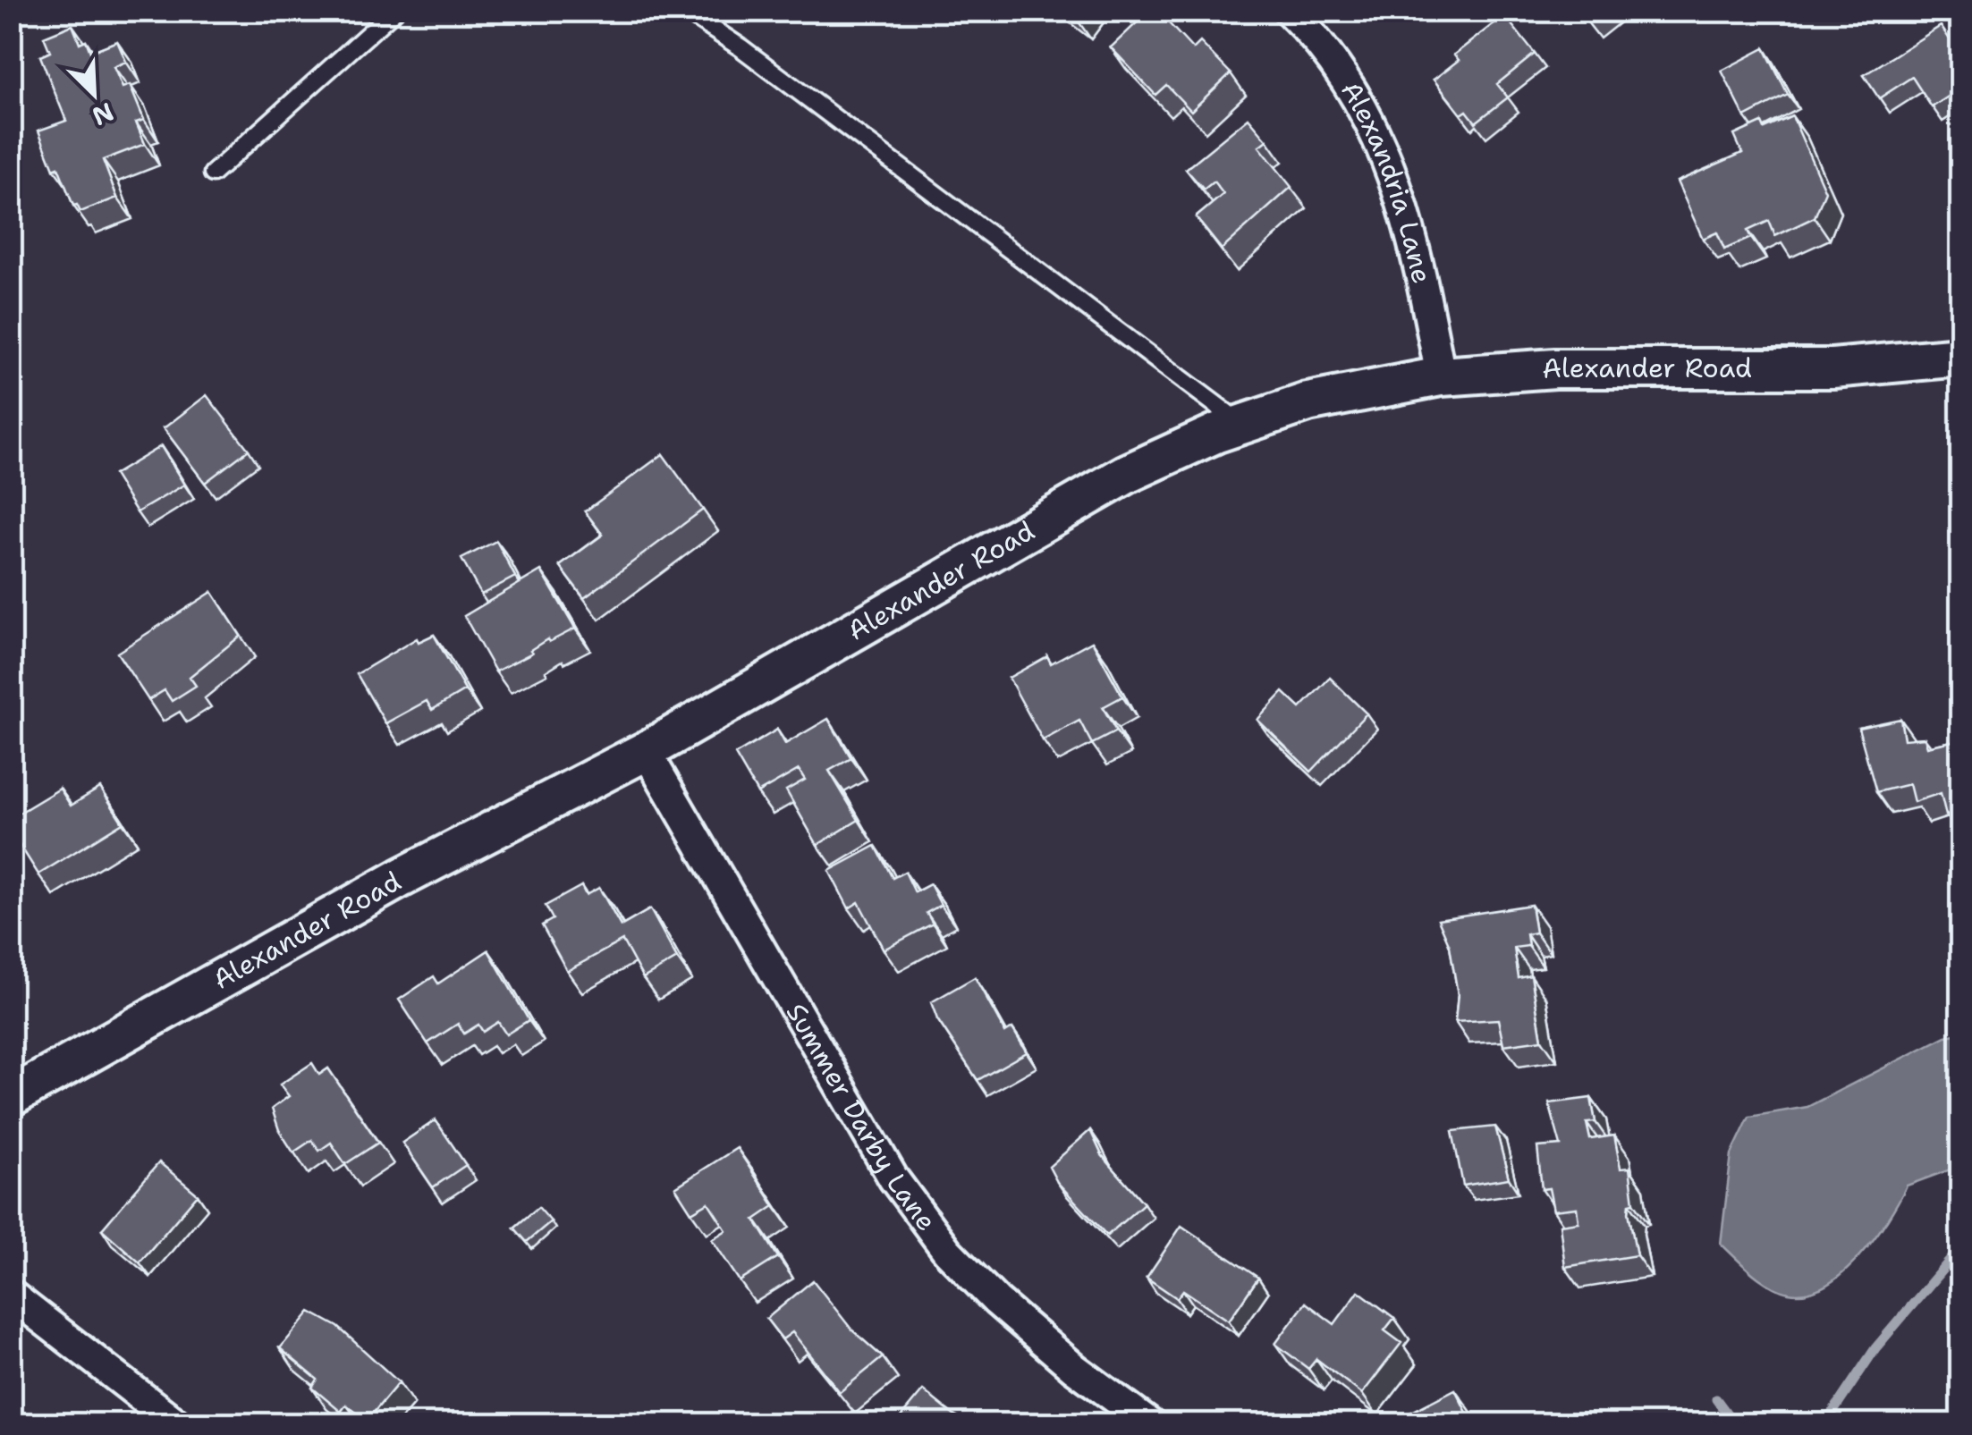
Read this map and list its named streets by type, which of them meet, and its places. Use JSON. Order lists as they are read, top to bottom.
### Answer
{
  "streets": {
    "street": ["Alexandria Lane", "Alexander Road", "Summer Darby Lane"]
  },
  "crossings": [
    ["Alexandria Lane", "Alexander Road"],
    ["Alexander Road", "Summer Darby Lane"]
  ],
  "north": "bottom right"
}
